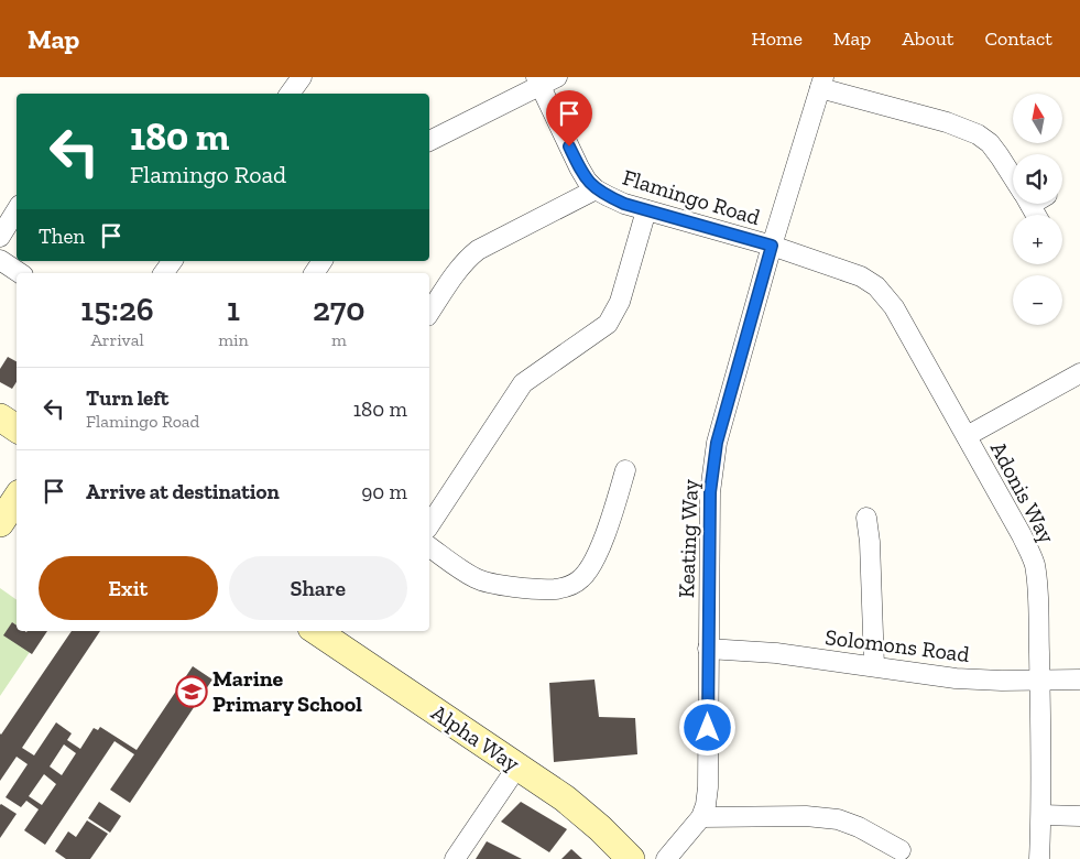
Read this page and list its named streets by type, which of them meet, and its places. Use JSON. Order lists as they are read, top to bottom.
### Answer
{
  "streets": {
    "street": [
      "Flamingo Road",
      "Adonis Way",
      "Keating Way",
      "Solomons Road",
      "Alpha Way"
    ]
  },
  "crossings": [
    ["Flamingo Road", "Adonis Way"],
    ["Flamingo Road", "Keating Way"],
    ["Adonis Way", "Keating Way"],
    ["Adonis Way", "Solomons Road"],
    ["Keating Way", "Solomons Road"]
  ],
  "places": {
    "school or university": ["Marine Primary School"]
  },
  "north": "top",
  "page": {
    "header": "Map",
    "nav": [
      "Home",
      "Map",
      "About",
      "Contact"
    ],
    "map_buttons": ["+", "−"],
    "turn": ["180 m", "Flamingo Road"],
    "then": "Then",
    "eta": [
      "15:26",
      "Arrival",
      "1",
      "min",
      "270",
      "m"
    ],
    "list": [
      {
        "name": "Turn left",
        "note": "Flamingo Road",
        "value": "180 m"
      },
      {
        "name": "Arrive at destination",
        "value": "90 m"
      }
    ],
    "buttons": ["Exit", "Share"]
  }
}
